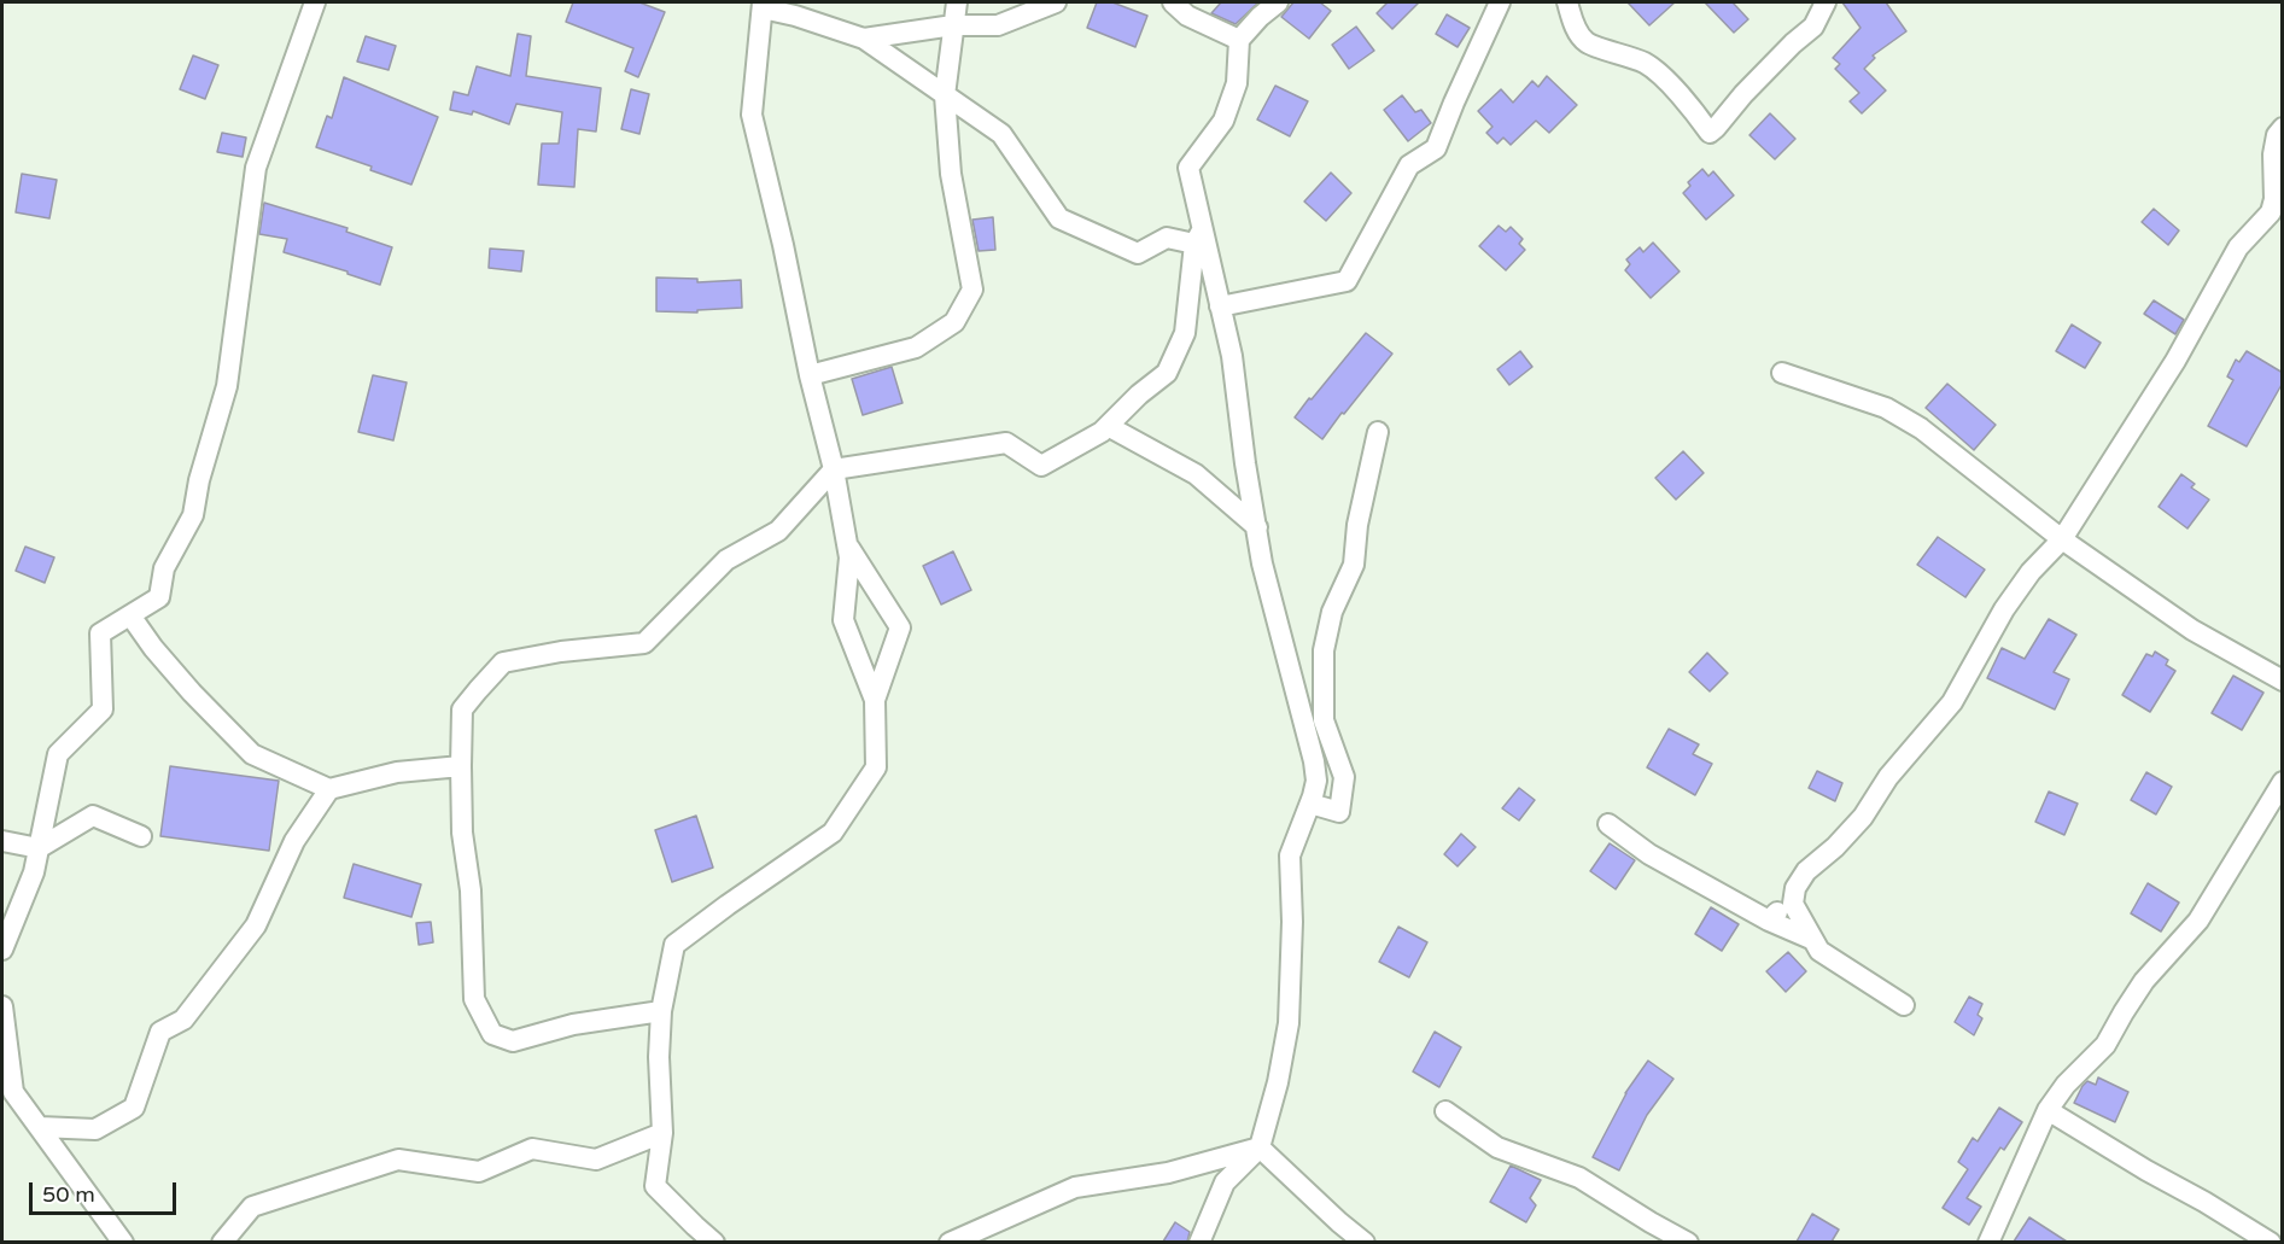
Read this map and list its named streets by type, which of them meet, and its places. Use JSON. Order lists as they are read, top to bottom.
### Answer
{
  "scale_bar": "50 m"
}
